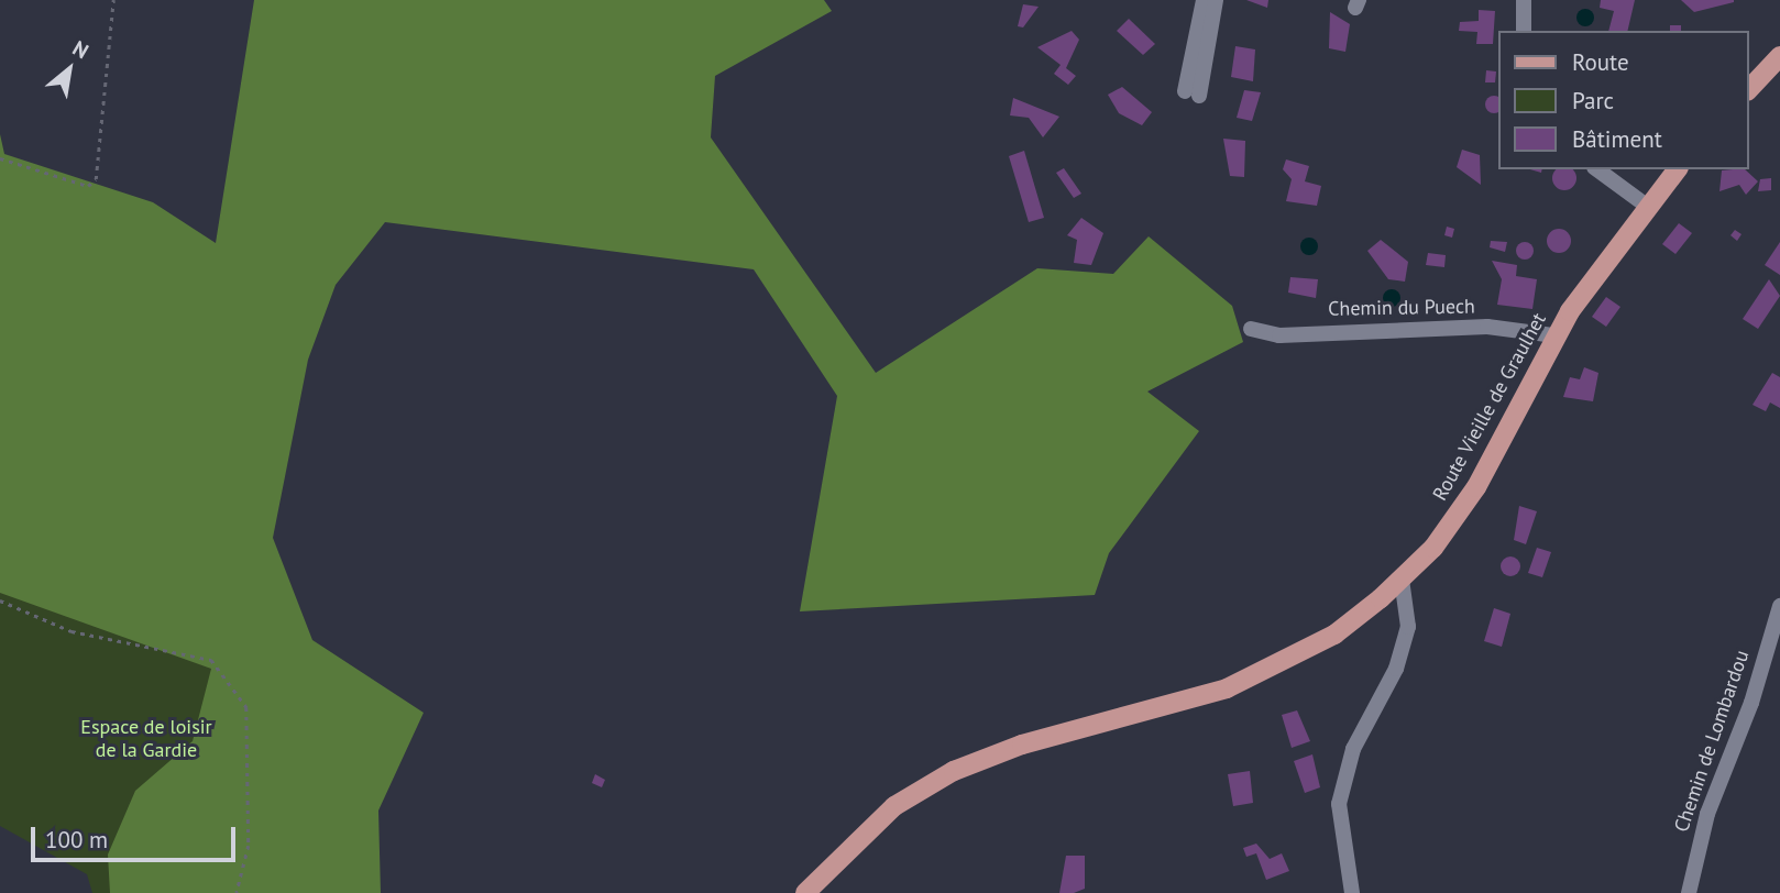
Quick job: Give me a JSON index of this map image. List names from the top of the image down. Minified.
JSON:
{"streets":{"main road":["Route Vieille de Graulhet"],"street":["Chemin du Puech","Chemin de Lombardou"]},"crossings":[["Chemin du Puech","Route Vieille de Graulhet"]],"parks":["Espace de loisir de la Gardie"],"legend":["Route","Parc","Bâtiment"],"scale_bar":"100 m","north":"top right"}
